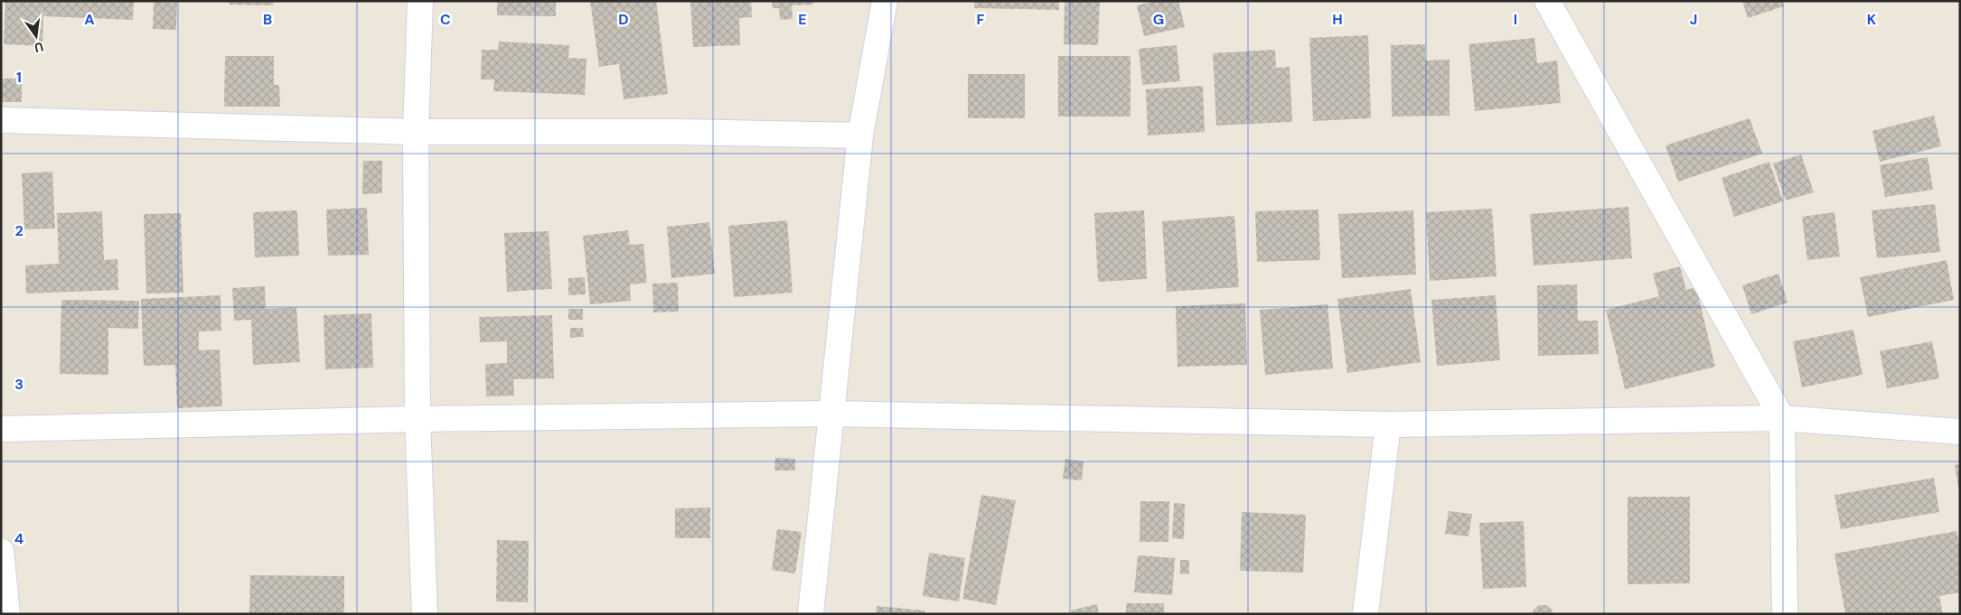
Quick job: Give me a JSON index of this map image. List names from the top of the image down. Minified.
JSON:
{"north":"bottom","grid":{"columns":["A","B","C","D","E","F","G","H","I","J","K"],"rows":["1","2","3","4"]}}
